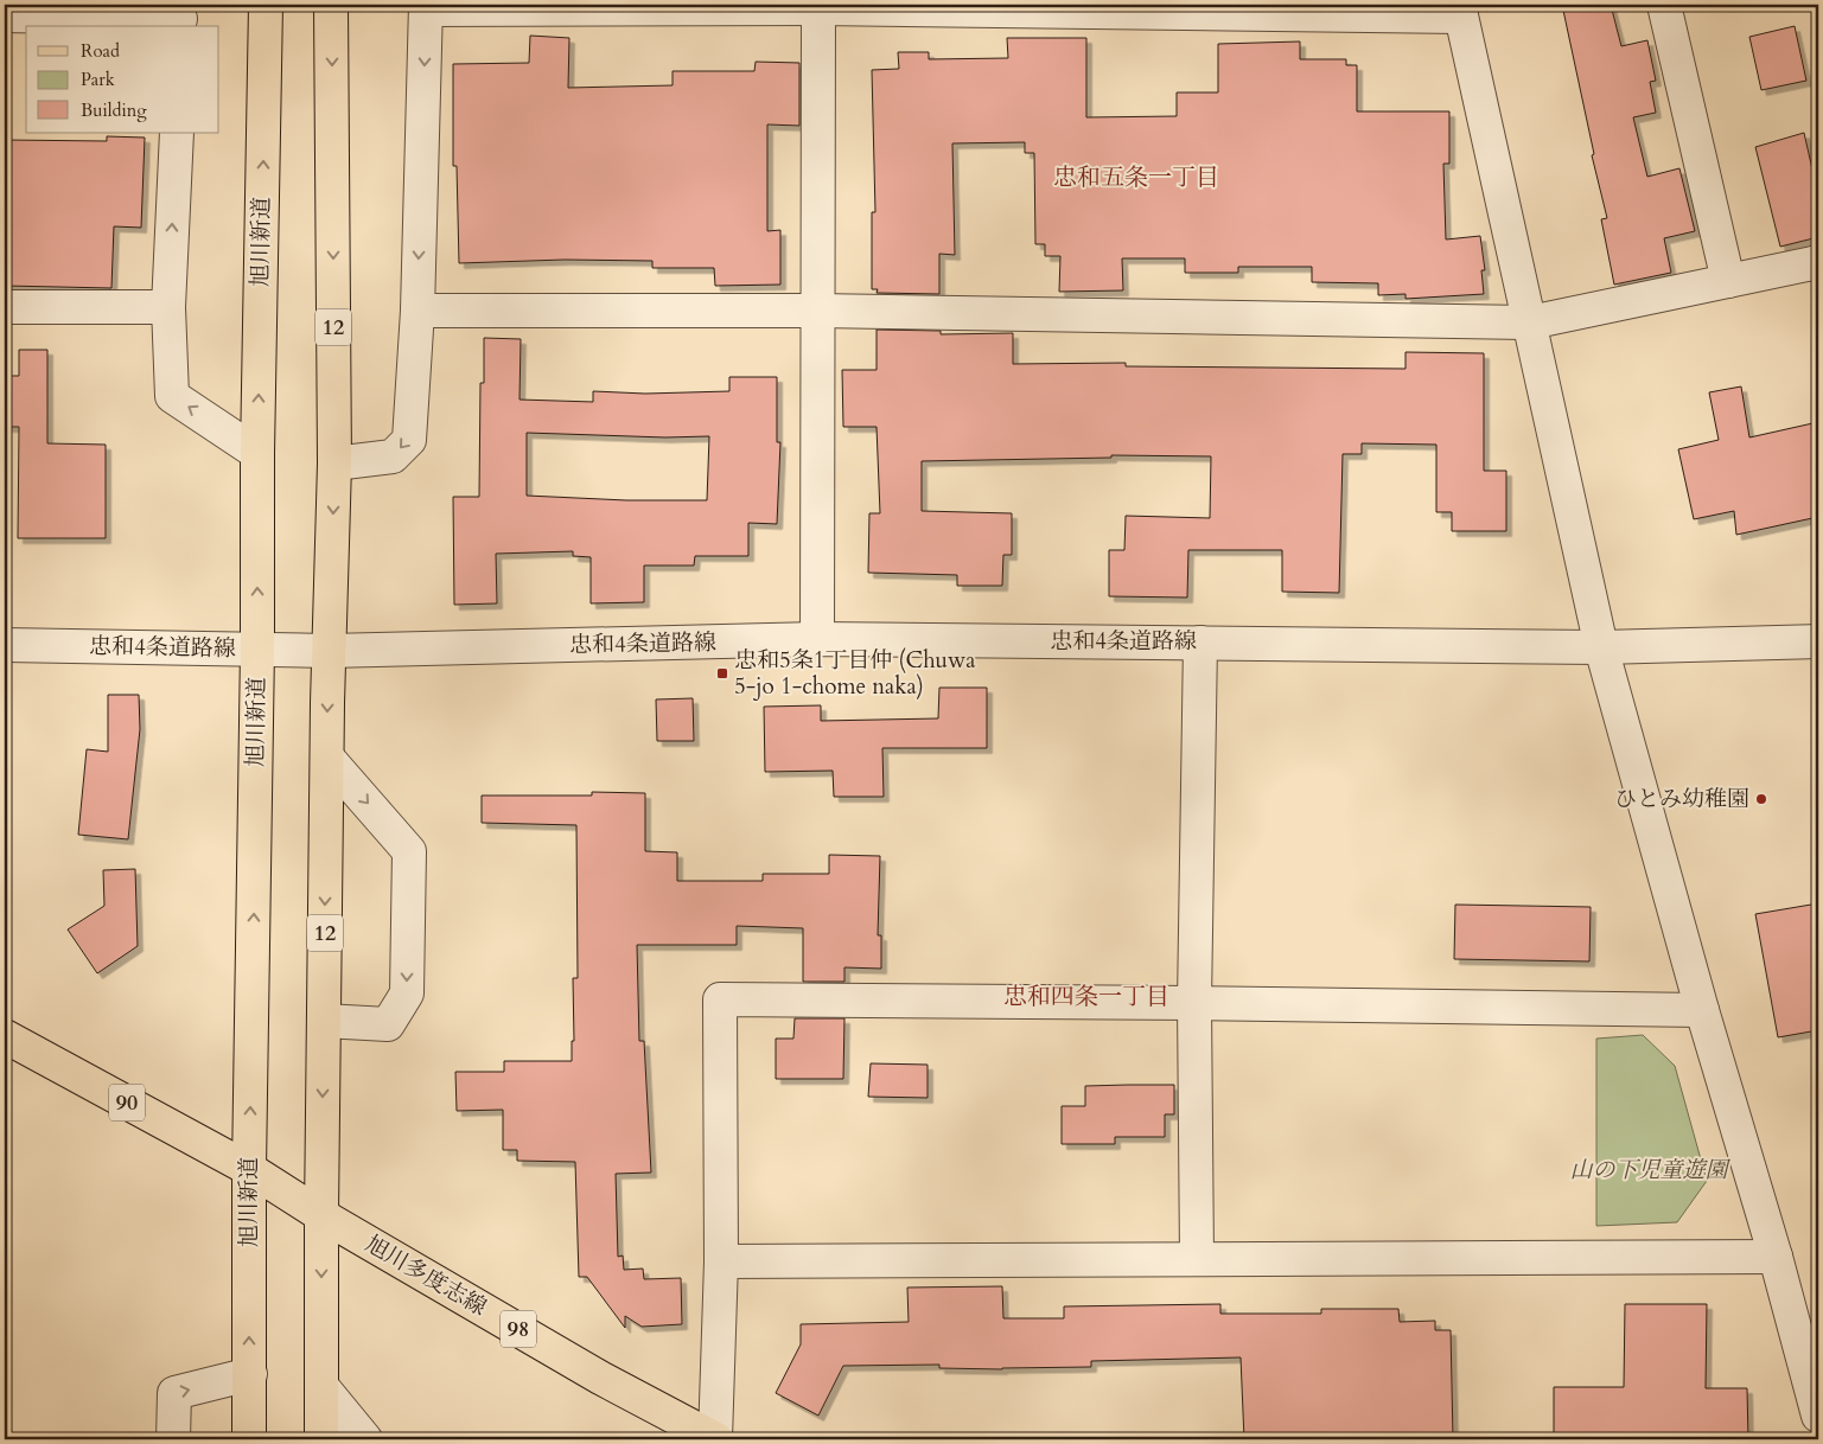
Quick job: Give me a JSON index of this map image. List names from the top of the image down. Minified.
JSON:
{"streets":{"main road":["旭川新道","12","90","旭川多度志線","98"],"street":["忠和4条道路線"]},"crossings":[["旭川新道","忠和4条道路線"],["旭川新道","90"],["12","忠和4条道路線"],["12","90"],["12","旭川多度志線"],["90","旭川多度志線"]],"districts":["忠和五条一丁目","忠和四条一丁目"],"parks":["山の下児童遊園"],"places":{"transit":["忠和5条1丁目仲 (Chuwa 5-jo 1-chome naka)"],"other":["ひとみ幼稚園"]},"legend":["Road","Park","Building"]}
